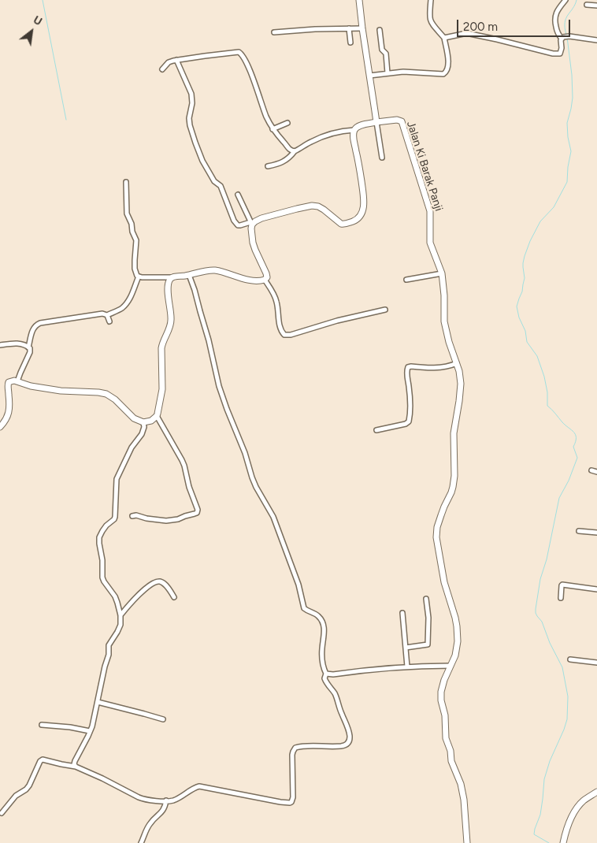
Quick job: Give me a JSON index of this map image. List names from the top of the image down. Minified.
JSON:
{"streets":{"street":["Jalan Ki Barak Panji"]},"scale_bar":"200 m","north":"top right"}
